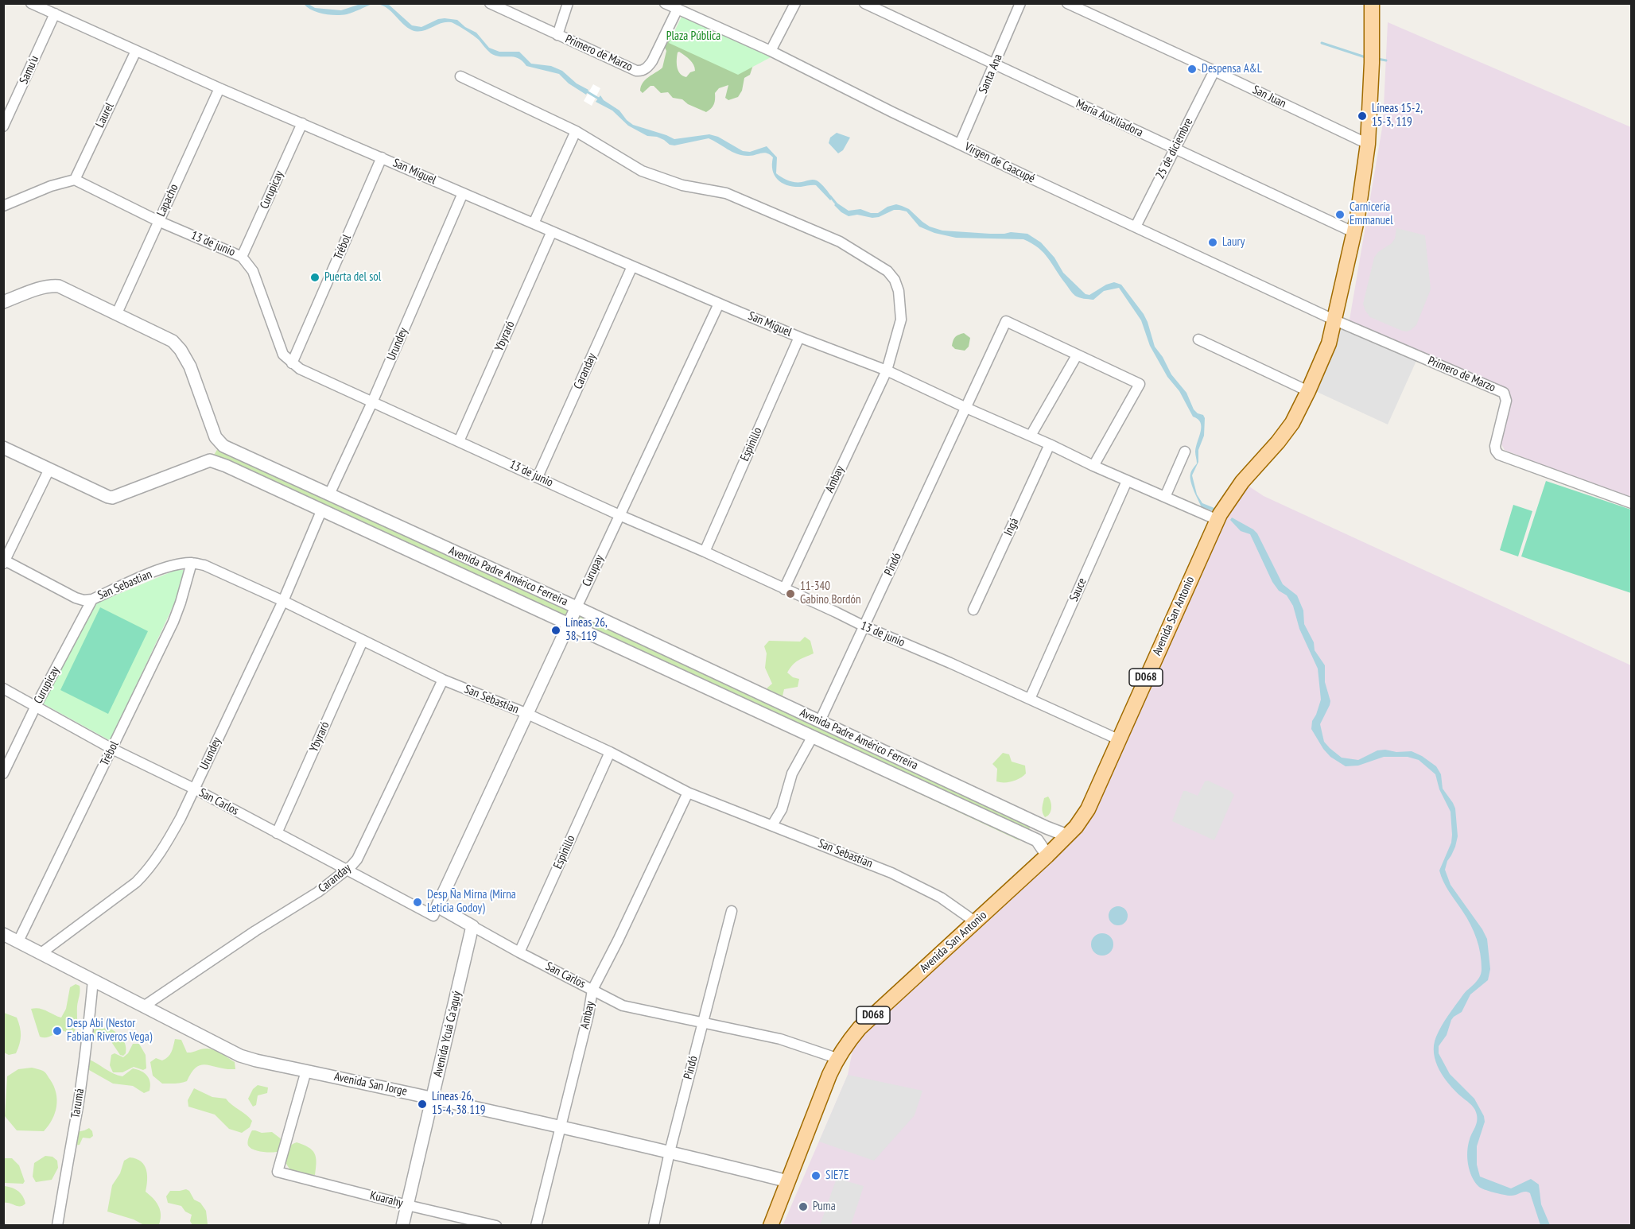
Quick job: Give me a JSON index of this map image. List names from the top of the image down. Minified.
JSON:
{"streets":{"main road":["Avenida San Antonio","D068"],"street":["Primero de Marzo","Samu'u","Santa Ana","San Juan","Laurel","María Auxiliadora","25 de diciembre","Virgen de Caacupé","San Miguel","Curupicay","Lapacho","13 de junio","Trébol","Ybyraró","Urundey","Caranday","Espinillo","Ambay","Ingá","Pindó","Curupay","Avenida Padre Américo Ferreira","San Sebastian","Sauce","San Carlos","Avenida Ycuá Ca'aguý","Avenida San Jorge","Tarumá","Kuarahy"]},"crossings":[["Primero de Marzo","Virgen de Caacupé"],["Primero de Marzo","Avenida San Antonio"],["Samu'u","San Miguel"],["Santa Ana","María Auxiliadora"],["Santa Ana","Virgen de Caacupé"],["San Juan","25 de diciembre"],["San Juan","Avenida San Antonio"],["Laurel","San Miguel"],["Laurel","13 de junio"],["María Auxiliadora","25 de diciembre"],["María Auxiliadora","Avenida San Antonio"],["25 de diciembre","Virgen de Caacupé"],["Virgen de Caacupé","Avenida San Antonio"],["San Miguel","Curupicay"],["San Miguel","Lapacho"],["San Miguel","Trébol"],["San Miguel","Ybyraró"],["San Miguel","Urundey"],["San Miguel","Caranday"],["San Miguel","Espinillo"],["San Miguel","Ambay"],["San Miguel","Ingá"],["San Miguel","Pindó"],["San Miguel","Curupay"],["San Miguel","Sauce"],["San Miguel","Avenida San Antonio"],["Curupicay","13 de junio"],["Curupicay","San Sebastian"],["Curupicay","San Carlos"],["Lapacho","13 de junio"],["13 de junio","Trébol"],["13 de junio","Ybyraró"],["13 de junio","Urundey"],["13 de junio","Caranday"],["13 de junio","Espinillo"],["13 de junio","Ambay"],["13 de junio","Pindó"],["13 de junio","Curupay"],["13 de junio","Sauce"],["13 de junio","Avenida San Antonio"],["Trébol","San Sebastian"],["Trébol","San Carlos"],["Trébol","Avenida San Jorge"],["Ybyraró","San Sebastian"],["Ybyraró","San Carlos"],["Urundey","Avenida Padre Américo Ferreira"],["Urundey","San Sebastian"],["Urundey","San Carlos"],["Urundey","Avenida San Jorge"],["Caranday","San Sebastian"],["Caranday","San Carlos"],["Caranday","Avenida San Jorge"],["Espinillo","San Sebastian"],["Espinillo","San Carlos"],["Ambay","San Sebastian"],["Ambay","San Carlos"],["Ambay","Avenida San Jorge"],["Pindó","Avenida Padre Américo Ferreira"],["Pindó","San Carlos"],["Pindó","Avenida San Jorge"],["Curupay","Avenida Padre Américo Ferreira"],["Curupay","San Sebastian"],["Curupay","San Carlos"],["Avenida Padre Américo Ferreira","Avenida San Antonio"],["San Sebastian","Avenida San Antonio"],["Avenida San Antonio","San Carlos"],["Avenida San Antonio","Avenida San Jorge"],["San Carlos","Avenida Ycuá Ca'aguý"],["Avenida Ycuá Ca'aguý","Avenida San Jorge"],["Avenida Ycuá Ca'aguý","Kuarahy"],["Avenida San Jorge","Tarumá"],["Avenida San Jorge","Kuarahy"]],"parks":["Plaza Pública"],"places":["Despensa A&L","Líneas 15-2, 15-3, 119","Carnicería Emmanuel","Laury","Puerta del sol","11-340 Gabino Bordón","Líneas 26, 38, 119","Desp Ña Mirna (Mirna Leticia Godoy)","Desp Abi (Nestor Fabian Riveros Vega)","Líneas 26, 15-4, 38 119","SIE7E","Puma"]}
